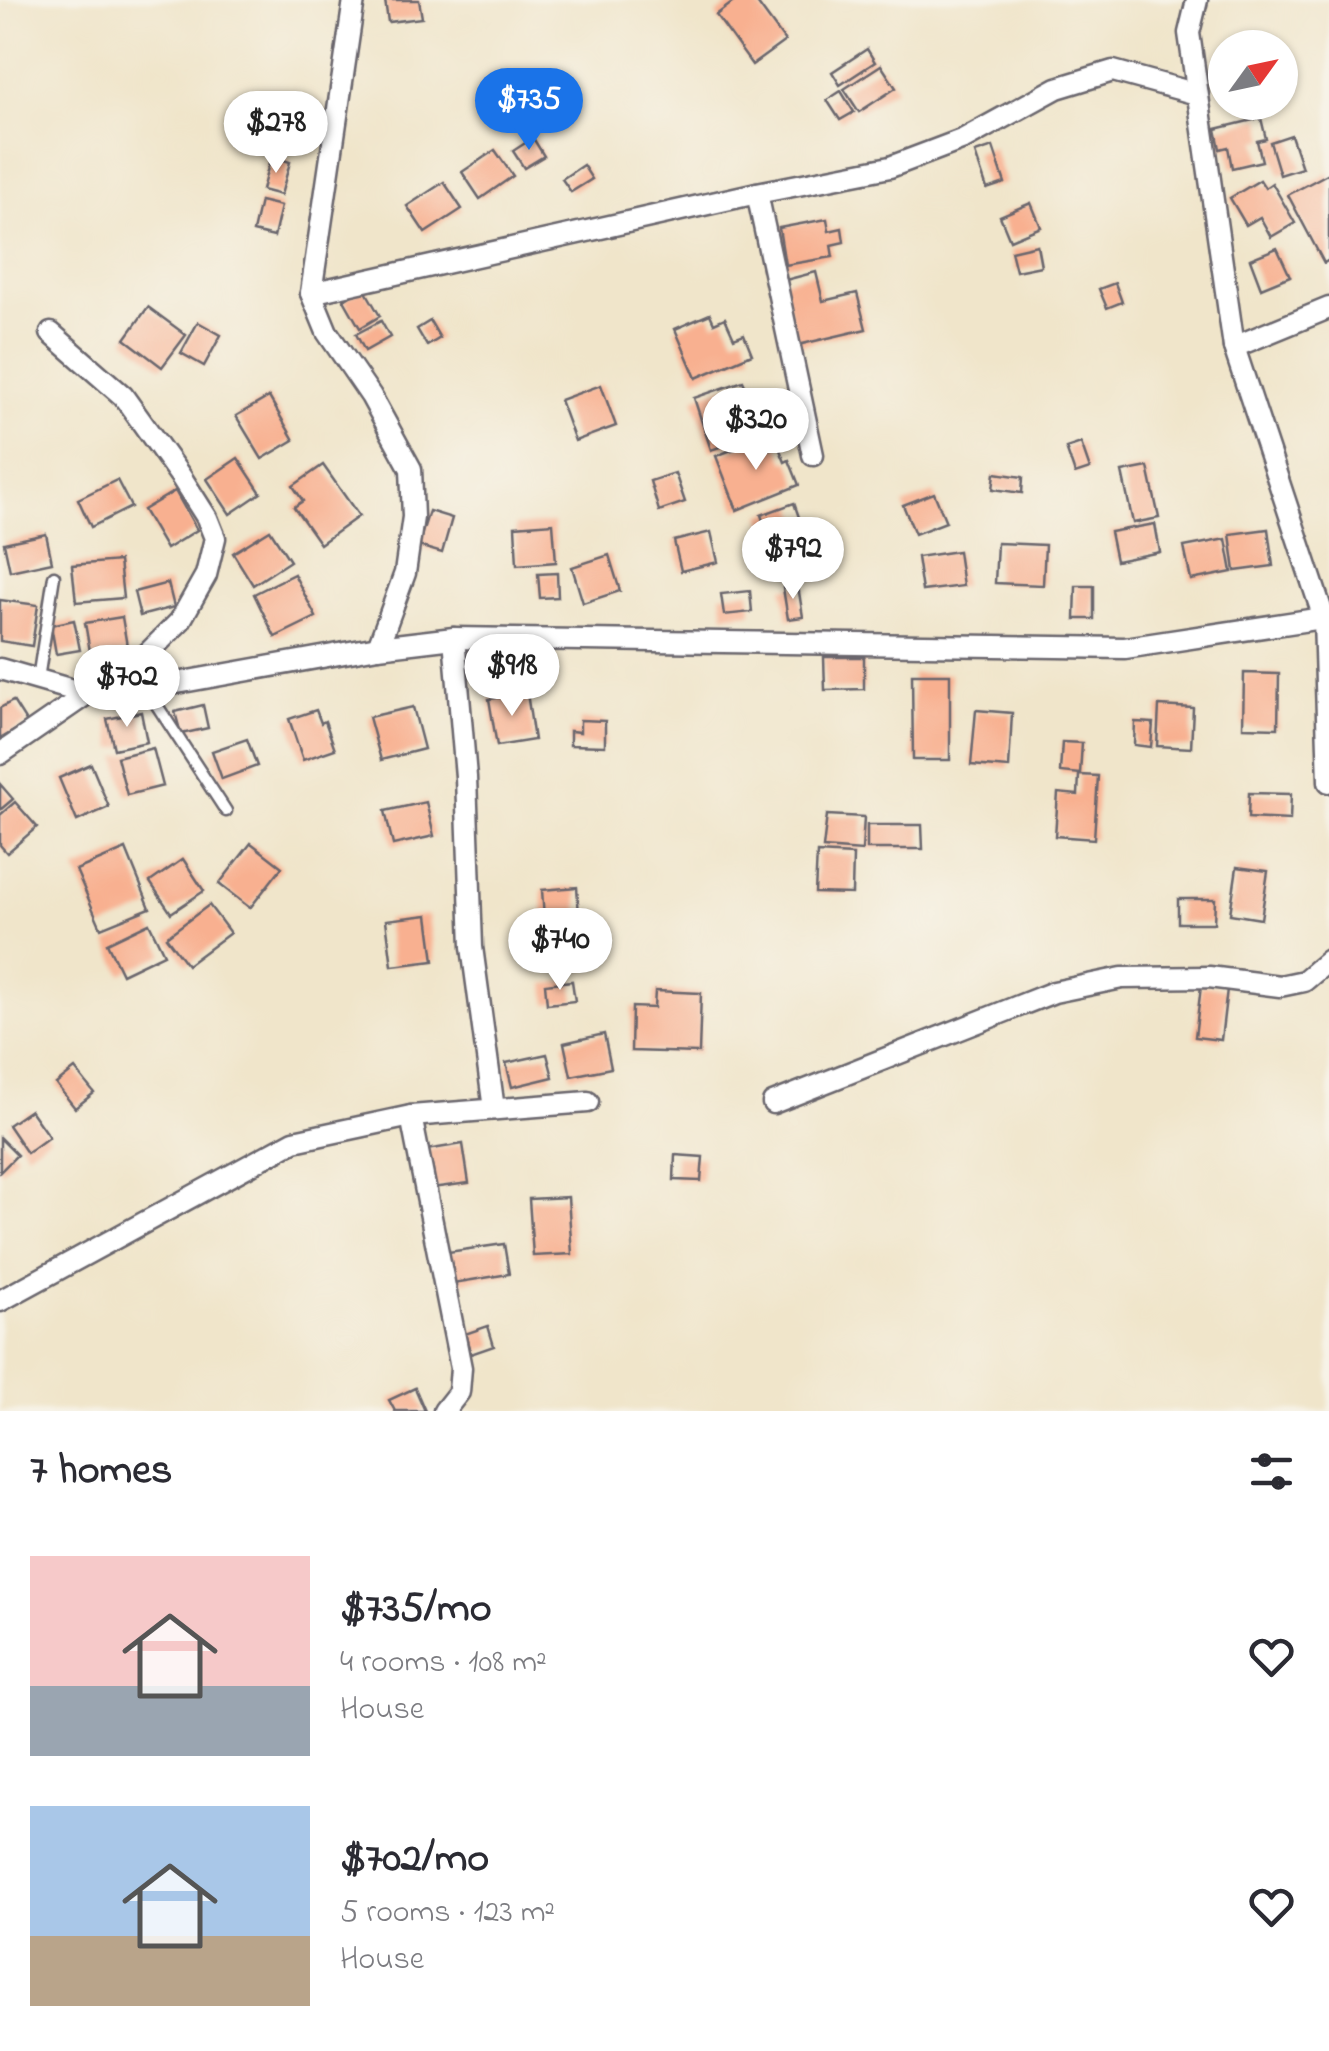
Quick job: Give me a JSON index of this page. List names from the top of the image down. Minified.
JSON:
{"north":"top right","page":{"price":["$735","$278","$320","$792","$918","$702","$740"],"heading":"7 homes","list":[{"name":"$735/mo","note":"4 rooms · 108 m² · House"},{"name":"$702/mo","note":"5 rooms · 123 m² · House"}]}}
